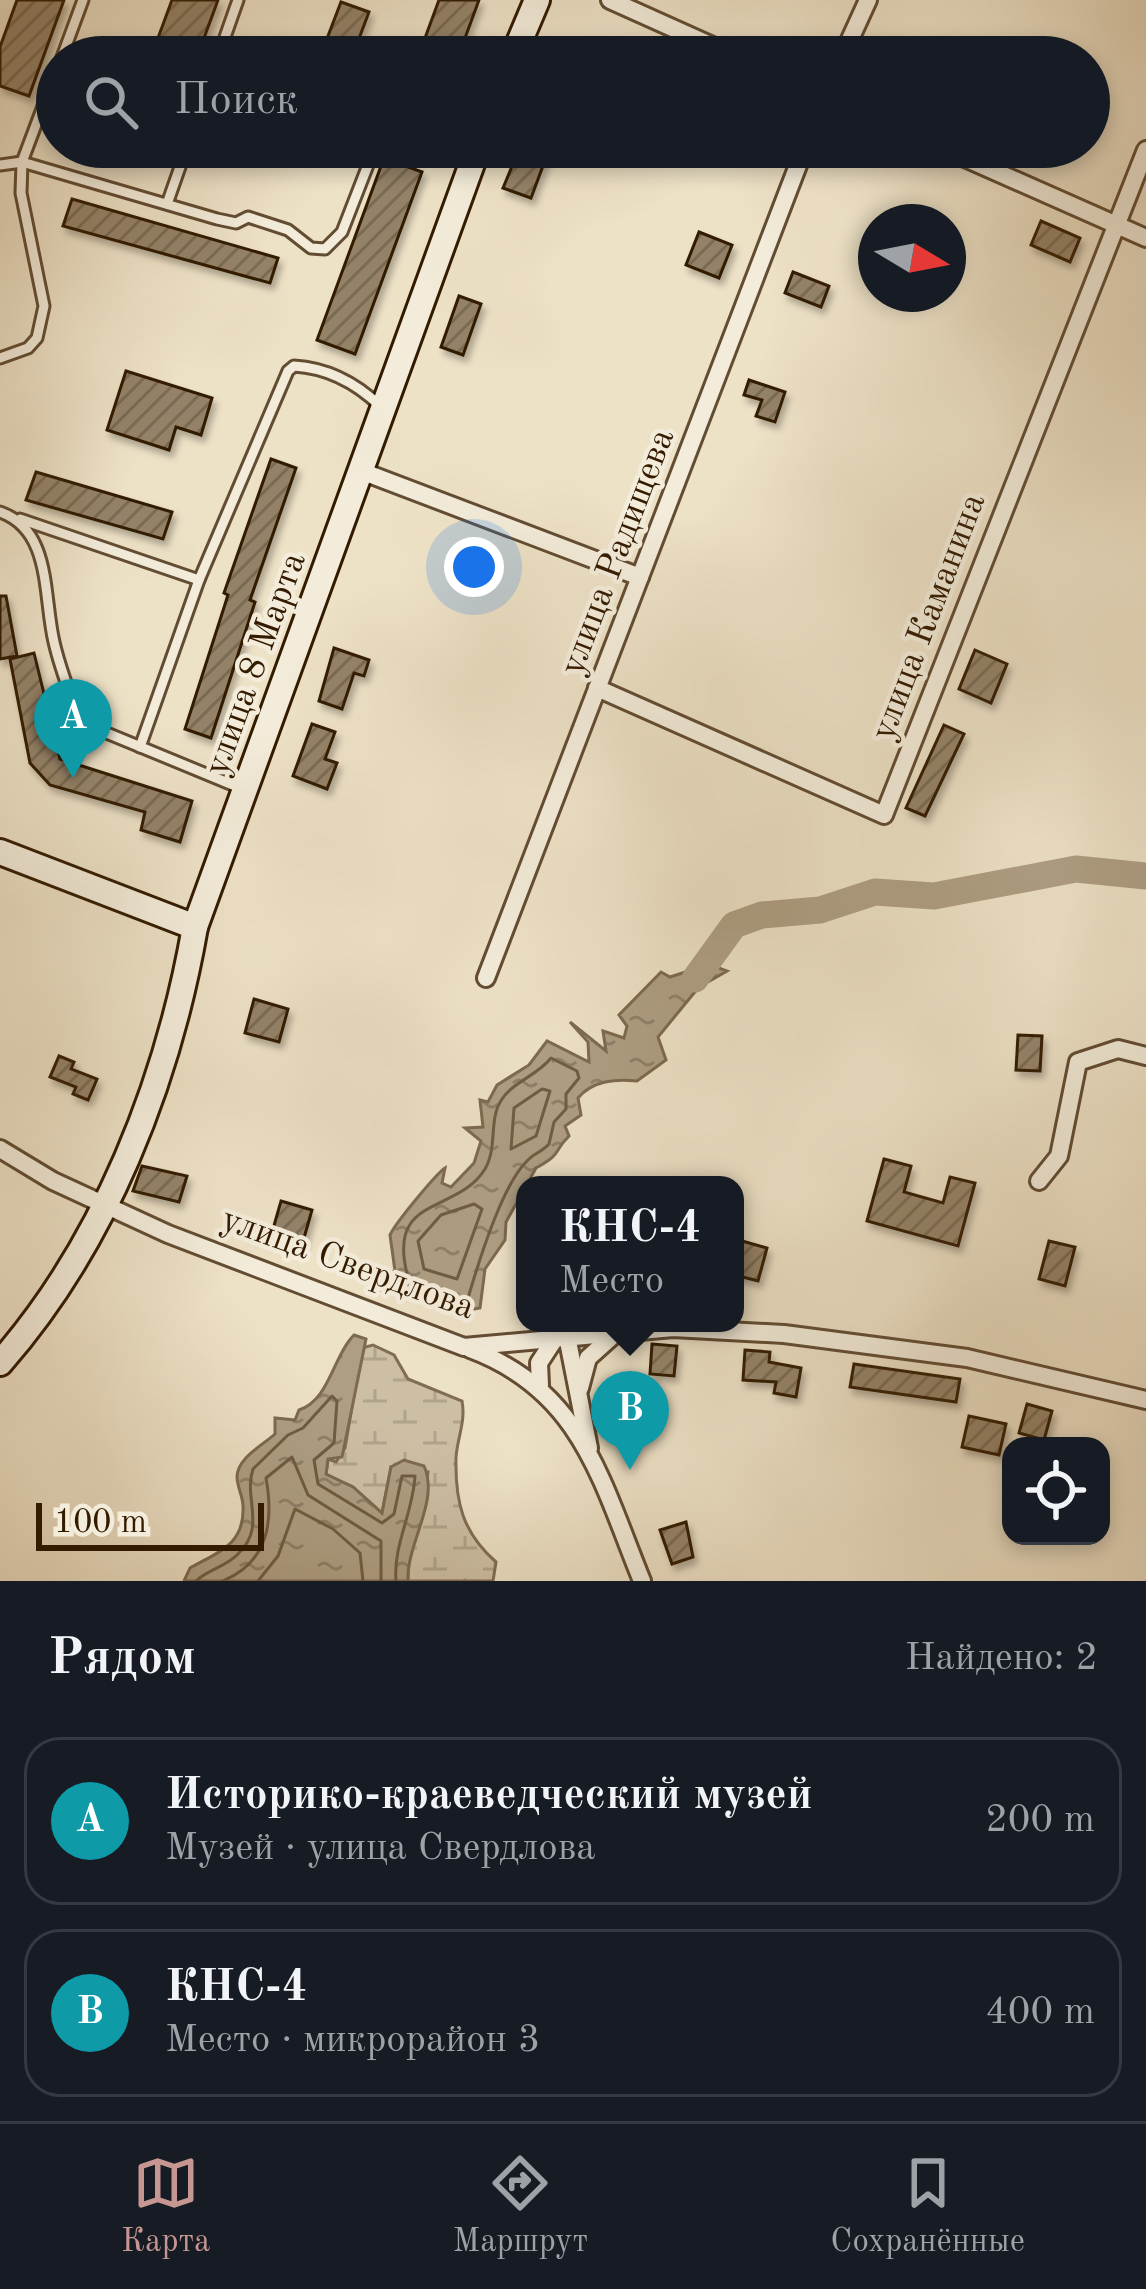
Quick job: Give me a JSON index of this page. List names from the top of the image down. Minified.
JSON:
{"streets":{"street":["улица Радищева","улица Каманина","улица 8 Марта","улица Свердлова"]},"crossings":[["улица Радищева","улица Каманина"],["улица 8 Марта","улица Свердлова"]],"scale_bar":"100 m","north":"right","page":{"search":"Поиск","pins":["A","B"],"popup":["КНС-4","Место"],"scale":"100 m","heading":["Рядом","Найдено: 2"],"list":[{"mark":"A","name":"Историко-краеведческий музей","note":"Музей · улица Свердлова","value":"200 m"},{"mark":"B","name":"КНС-4","note":"Место · микрорайон 3","value":"400 m"}],"nav":["Карта","Маршрут","Сохранённые"]}}
